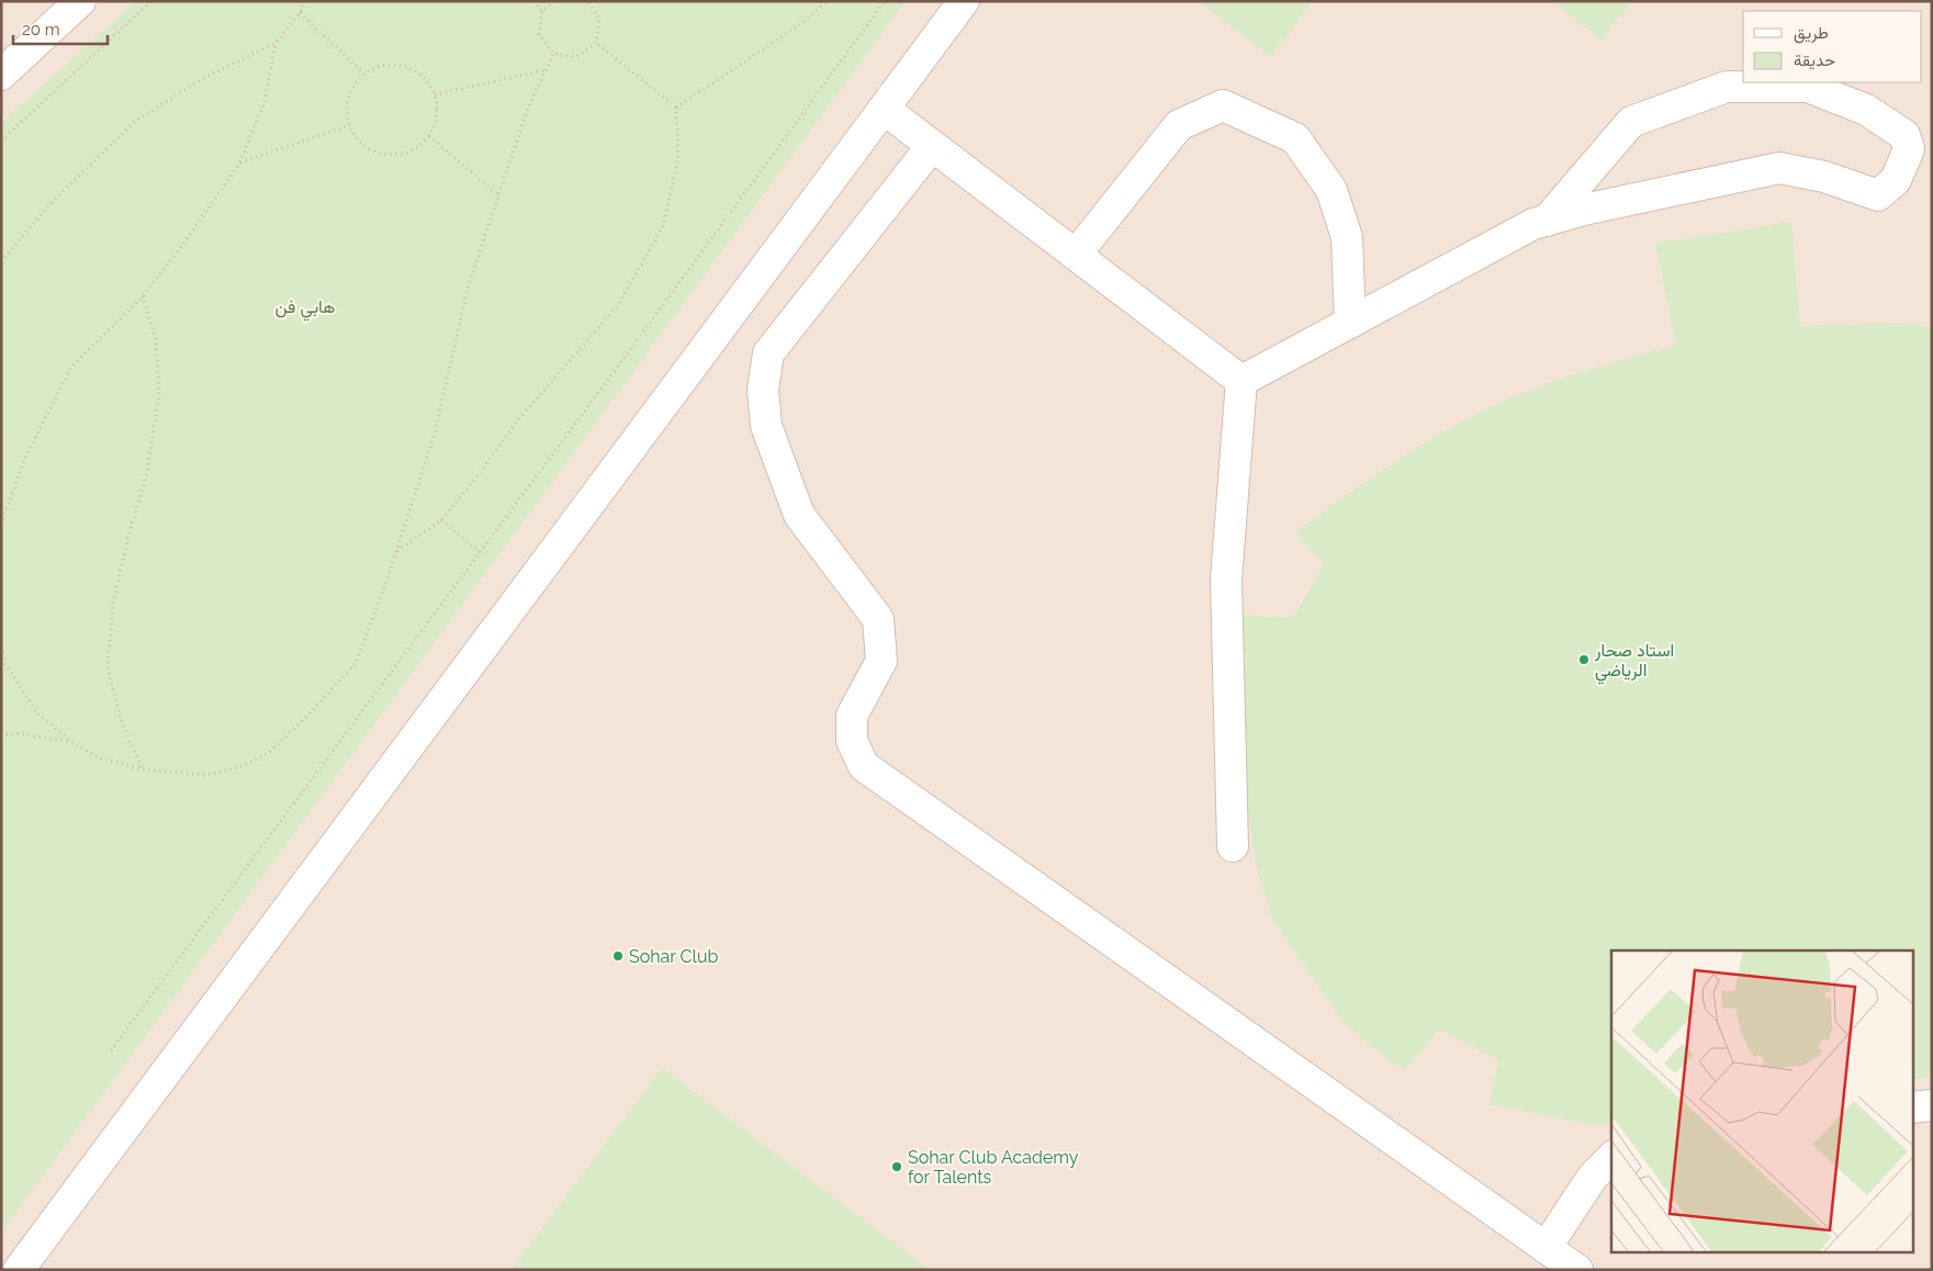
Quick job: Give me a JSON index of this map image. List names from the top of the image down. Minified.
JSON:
{"parks":["هابي فن"],"places":["استاد صحار الرياضي","Sohar Club","Sohar Club Academy for Talents"],"legend":["طريق","حديقة"],"scale_bar":"20 m"}
